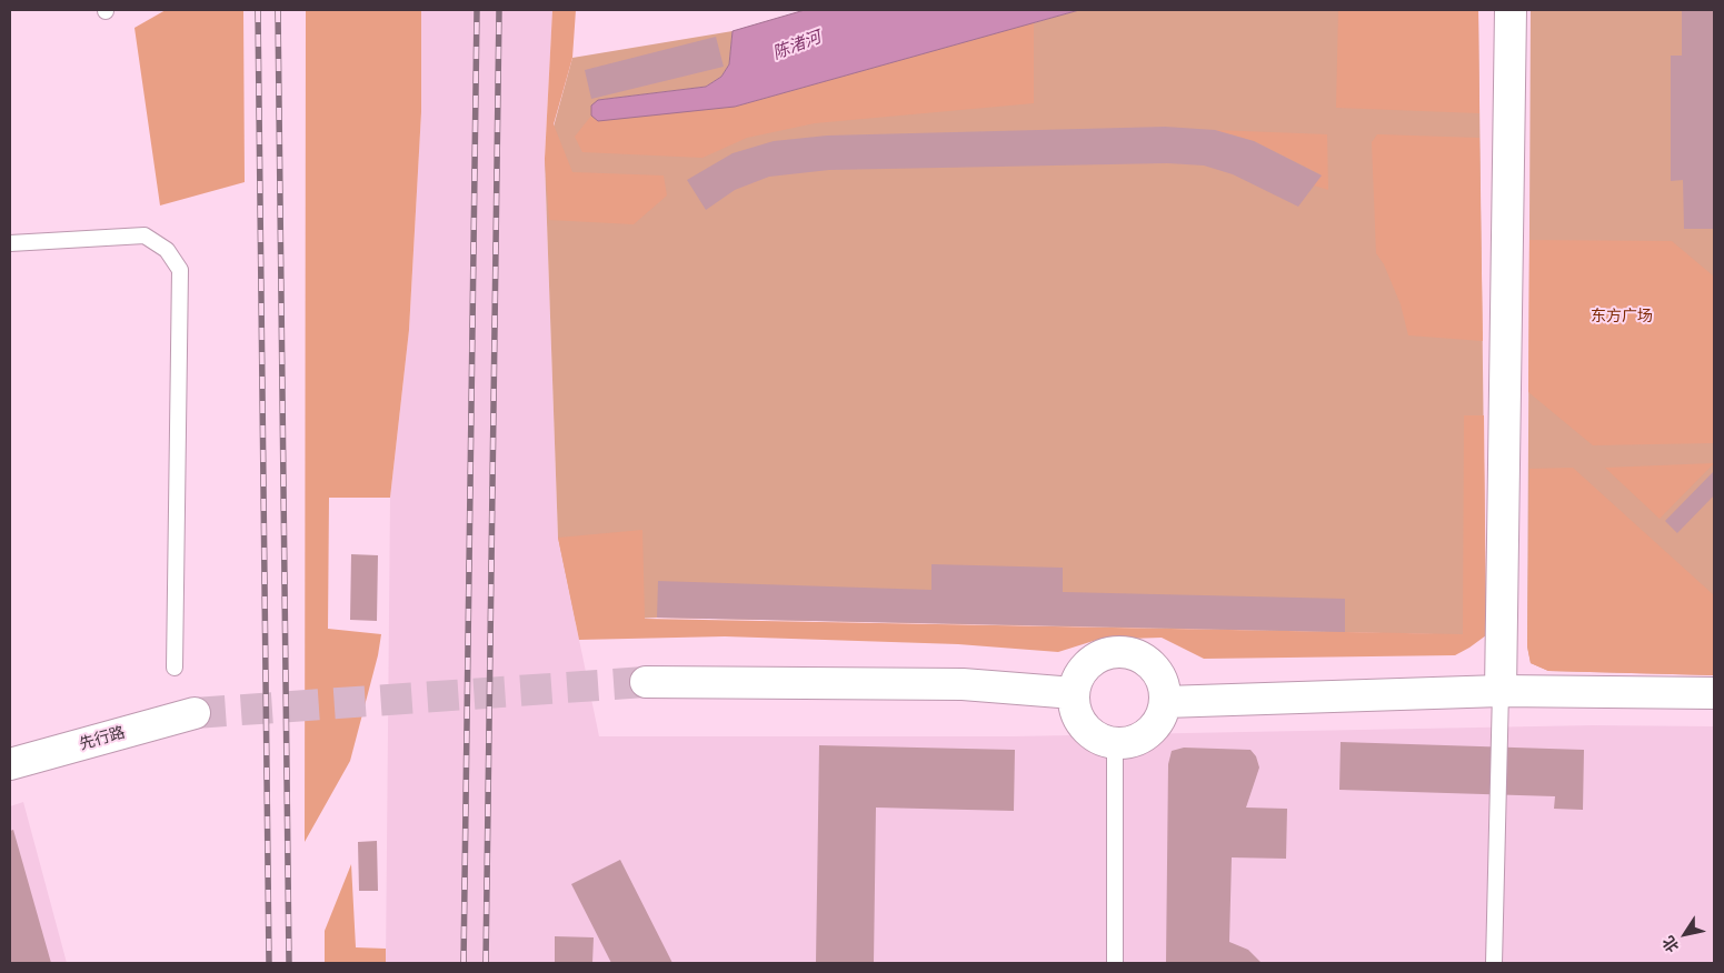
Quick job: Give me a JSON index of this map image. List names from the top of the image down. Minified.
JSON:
{"streets":{"street":["先行路"]},"water":["陈渚河"],"parks":["东方广场"],"north":"bottom left"}
